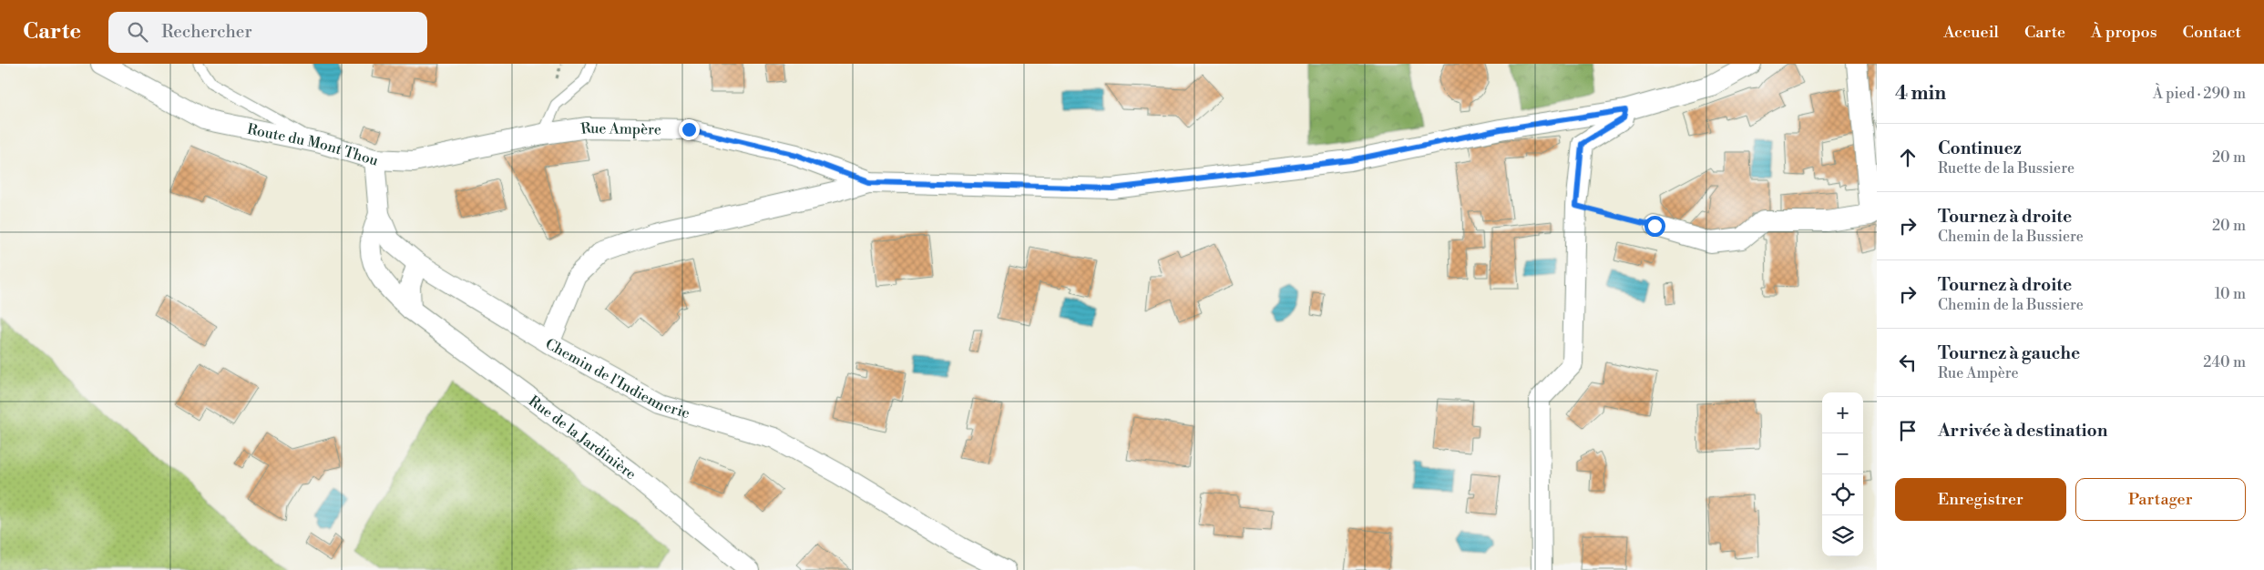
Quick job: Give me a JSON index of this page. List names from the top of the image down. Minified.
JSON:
{"streets":{"street":["Rue Ampère","Route du Mont Thou","Chemin de l'Indiennerie","Rue de la Jardinière"]},"crossings":[["Rue Ampère","Route du Mont Thou"],["Rue Ampère","Chemin de l'Indiennerie"],["Route du Mont Thou","Chemin de l'Indiennerie"],["Route du Mont Thou","Rue de la Jardinière"]],"page":{"header":"Carte","search":"Rechercher","nav":["Accueil","Carte","À propos","Contact"],"heading":["4 min","À pied · 290 m"],"list":[["Continuez","Ruette de la Bussiere","20 m"],["Tournez à droite","Chemin de la Bussiere","20 m"],["Tournez à droite","Chemin de la Bussiere","10 m"],["Tournez à gauche","Rue Ampère","240 m"],"Arrivée à destination"],"map_buttons":["+","−"],"buttons":["Enregistrer","Partager"]}}
